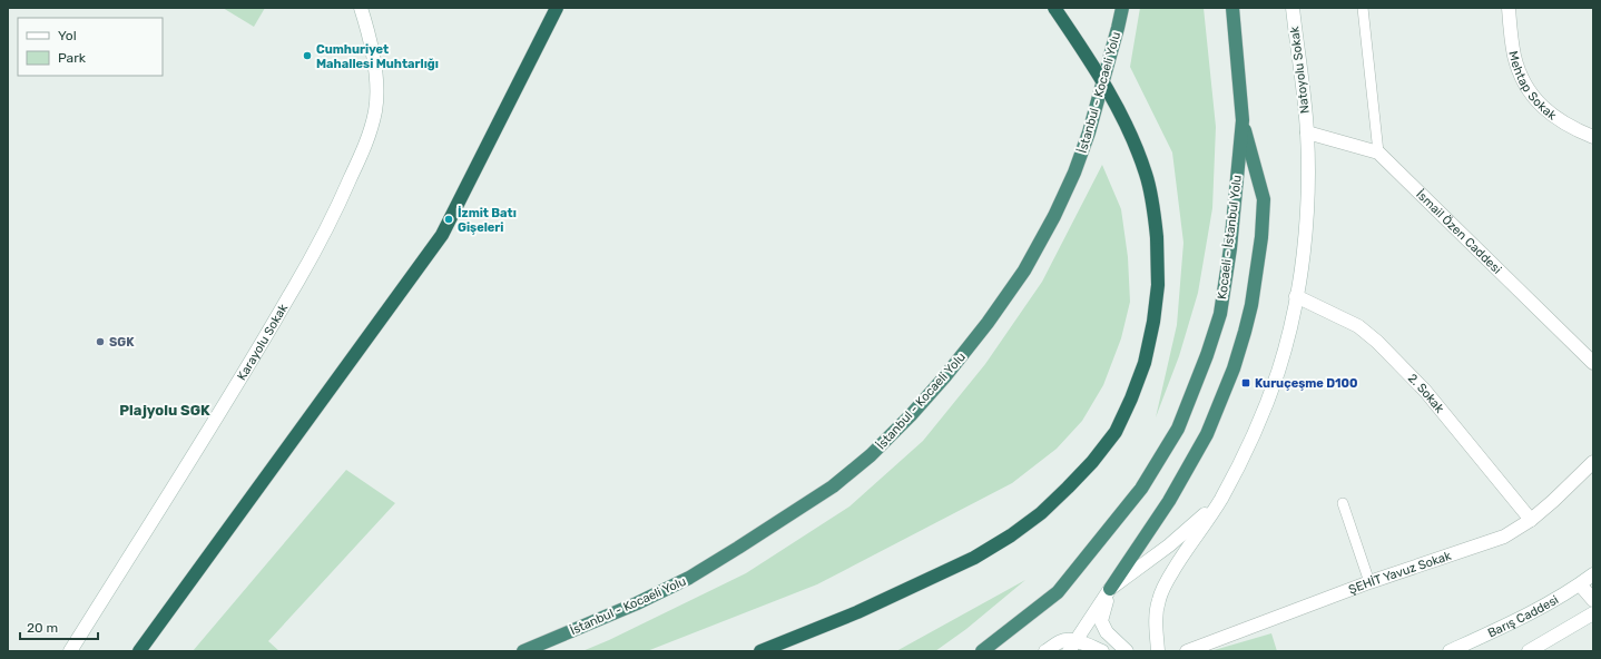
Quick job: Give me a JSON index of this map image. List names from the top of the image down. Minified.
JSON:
{"streets":{"highway":["İstanbul - Kocaeli Yolu","Kocaeli - İstanbul Yolu"],"main road":["Natoyolu Sokak","Mehtap Sokak","İsmail Özen Caddesi","Karayolu Sokak","2. Sokak","ŞEHİT Yavuz Sokak","Barış Caddesi"]},"crossings":[["Natoyolu Sokak","İsmail Özen Caddesi"],["Natoyolu Sokak","2. Sokak"],["2. Sokak","ŞEHİT Yavuz Sokak"]],"districts":["Plajyolu SGK"],"places":{"other":["Cumhuriyet Mahallesi Muhtarlığı","İzmit Batı Gişeleri","SGK"],"transit":["Kuruçeşme D100"]},"legend":["Yol","Park"],"scale_bar":"20 m"}
